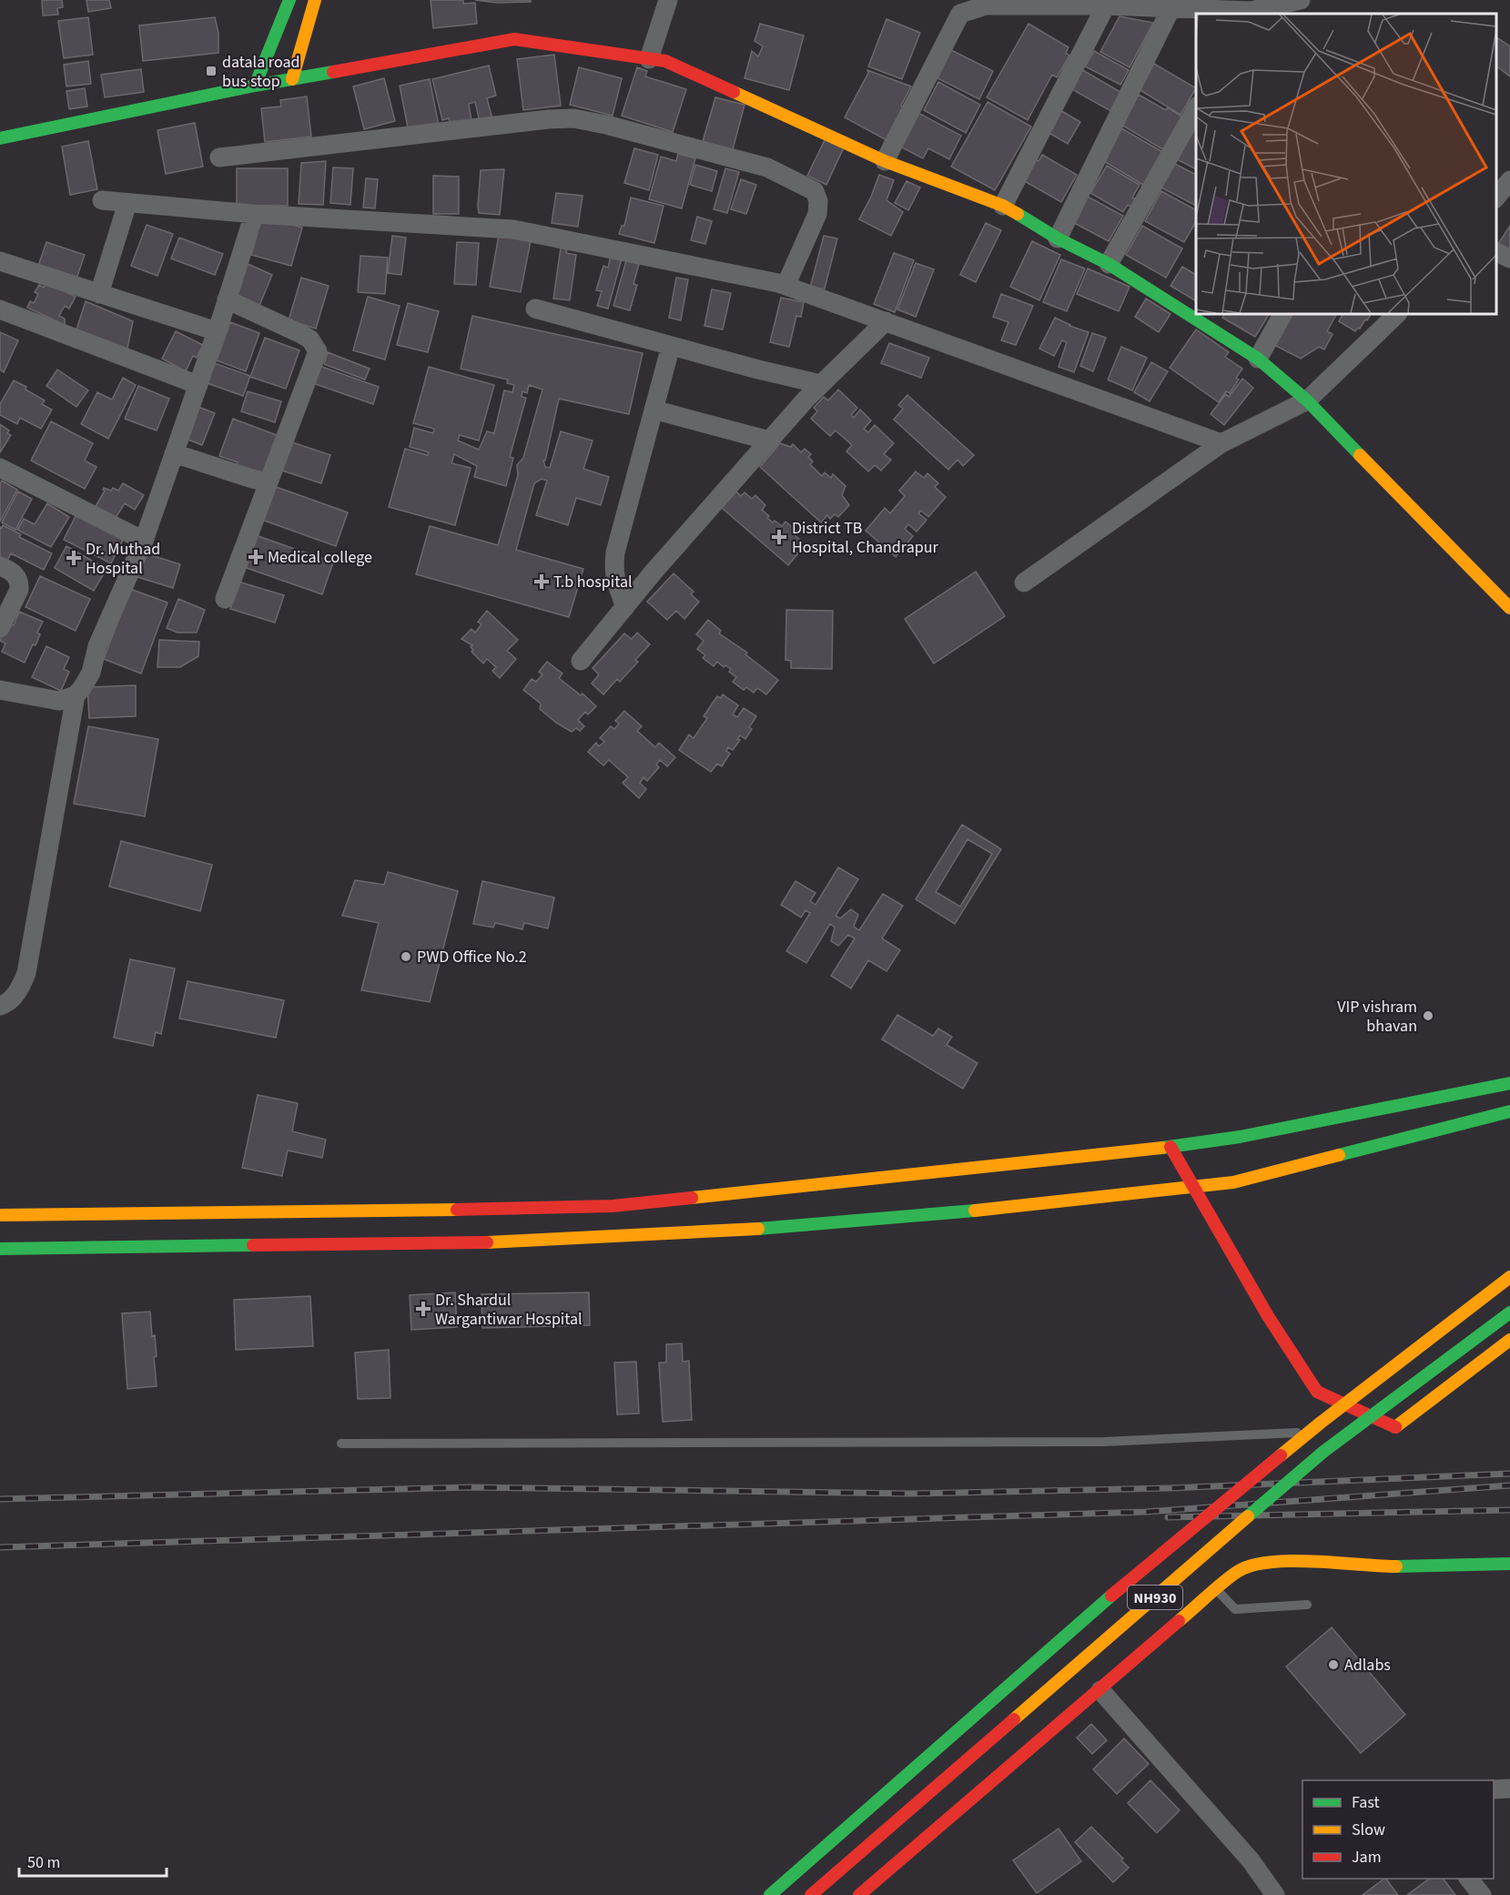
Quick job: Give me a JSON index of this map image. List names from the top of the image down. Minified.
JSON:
{"streets":{"main road":["NH930"]},"places":{"transit":["datala road bus stop"],"health":["District TB Hospital, Chandrapur","Medical college","Dr. Muthad Hospital","T.b hospital","Dr. Shardul Wargantiwar Hospital"],"other":["PWD Office No.2","VIP vishram bhavan","Adlabs"]},"legend":["Fast","Slow","Jam"],"scale_bar":"50 m"}
